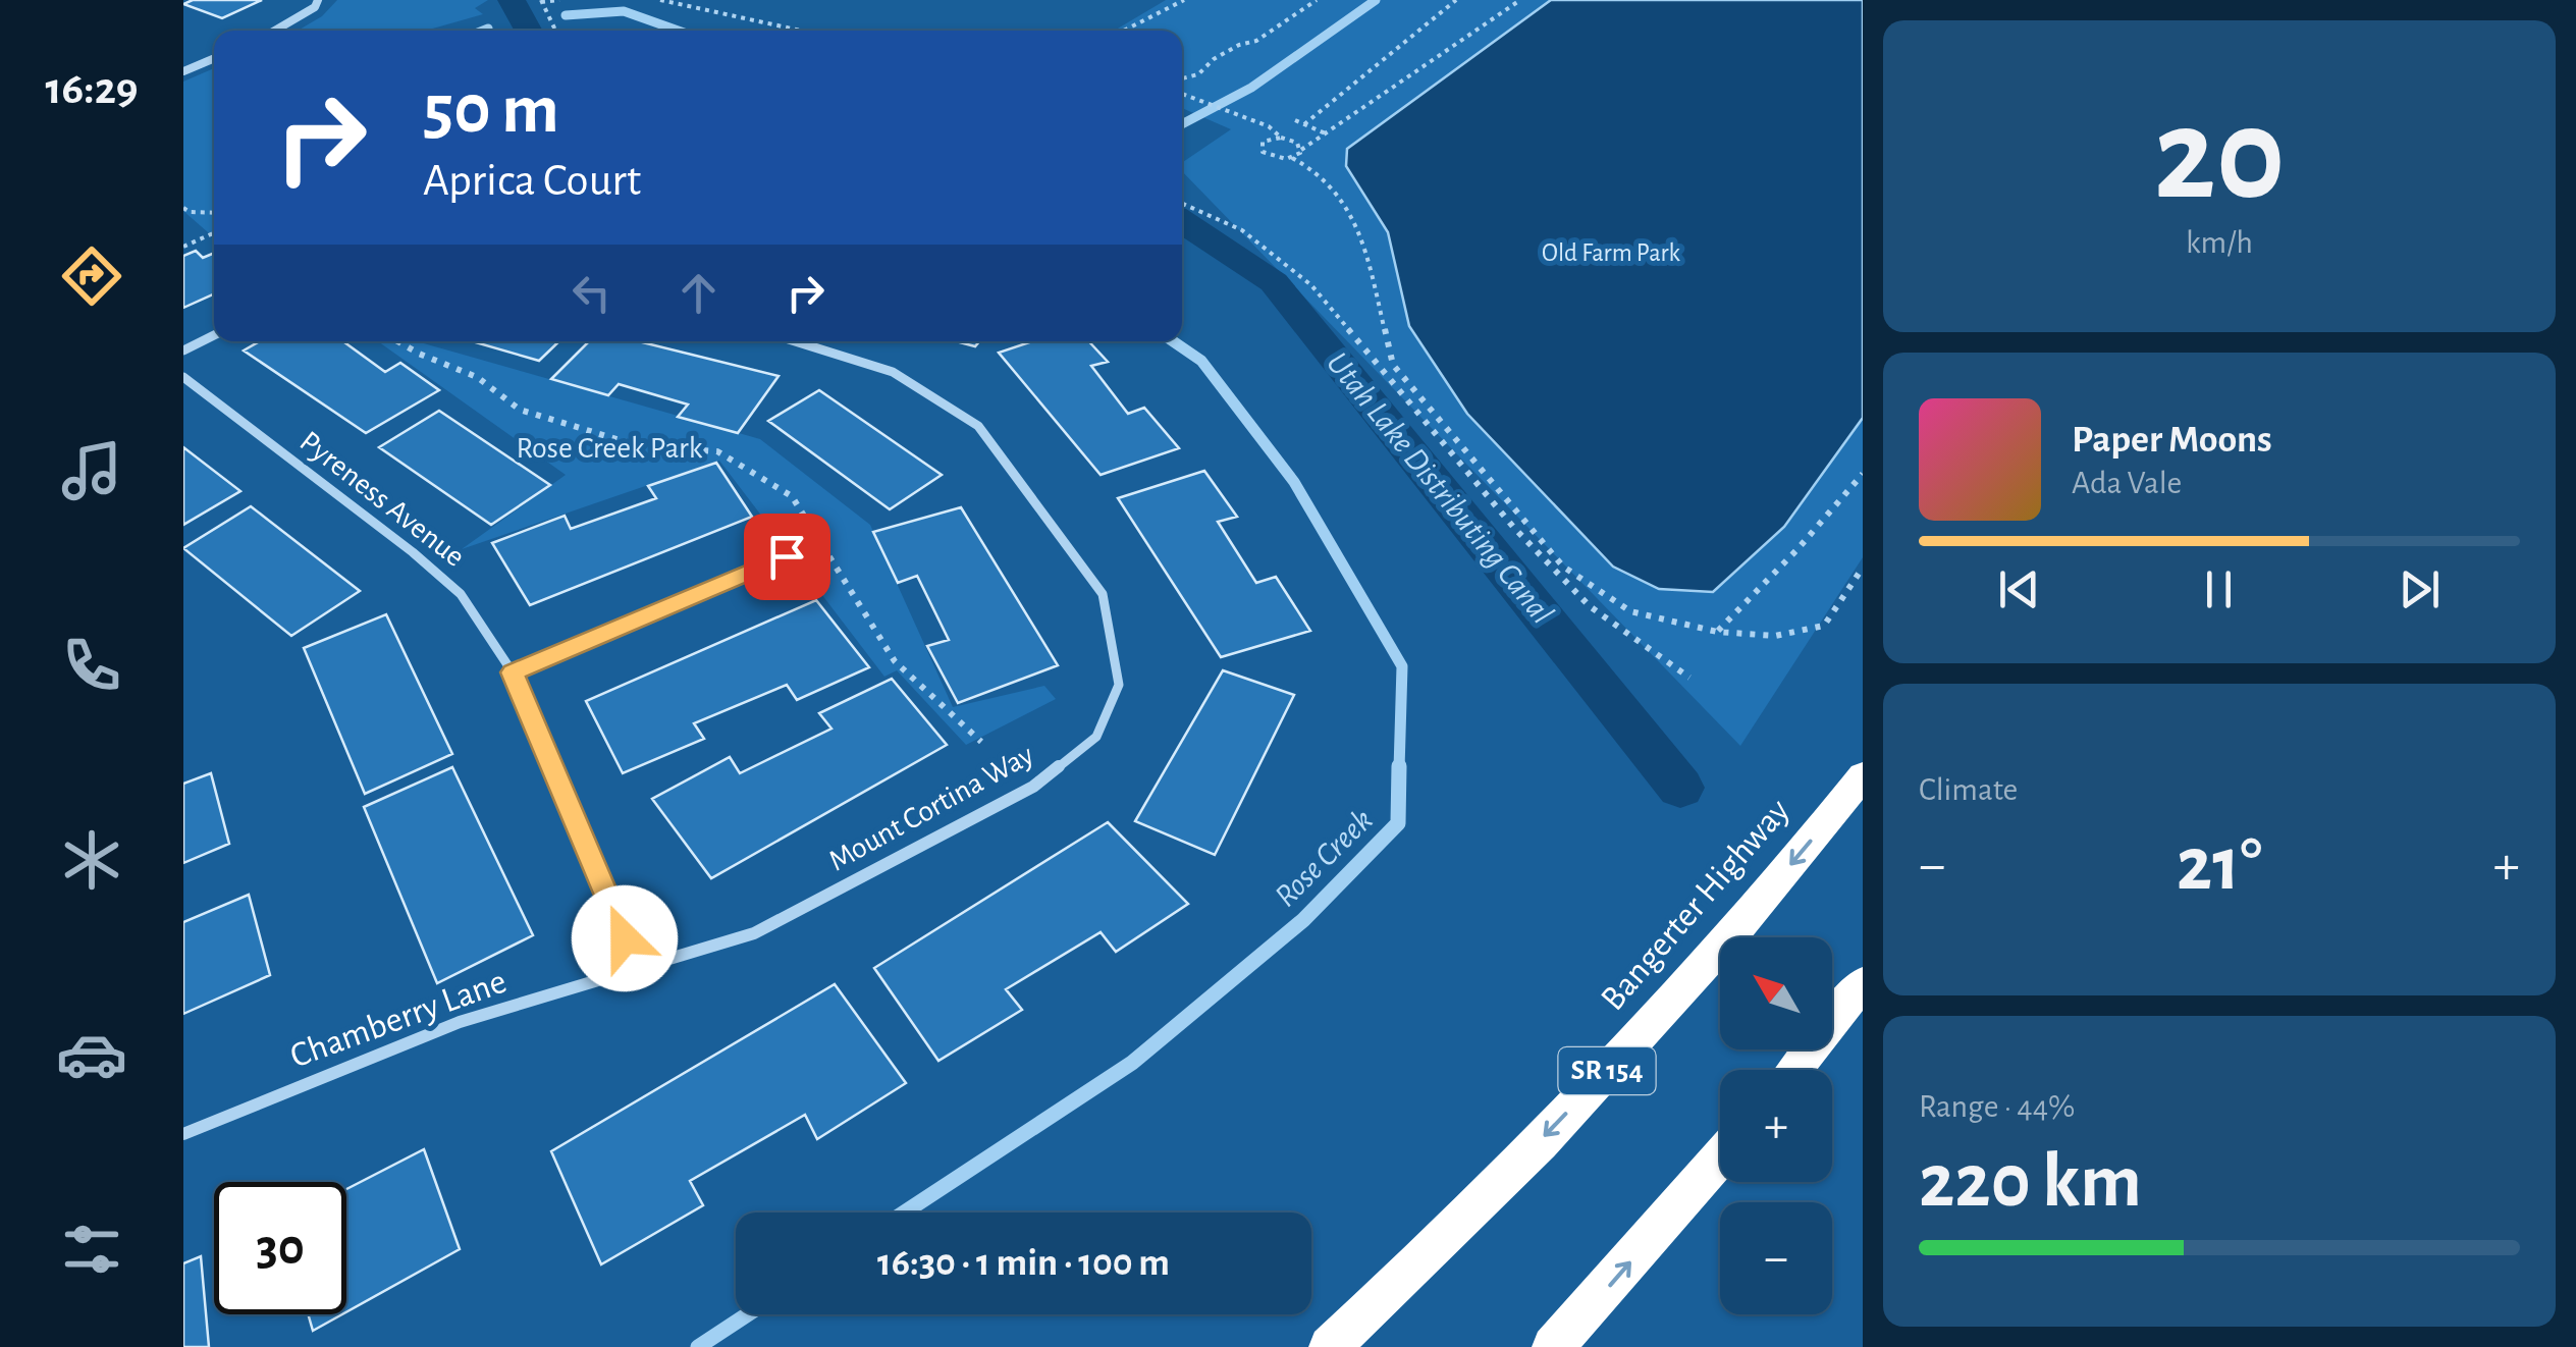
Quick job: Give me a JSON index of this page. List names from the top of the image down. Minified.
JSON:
{"streets":{"highway":["Bangerter Highway","SR 154"],"street":["Pyreness Avenue","Mount Cortina Way","Chamberry Lane"]},"crossings":[["Pyreness Avenue","Mount Cortina Way"],["Pyreness Avenue","Chamberry Lane"],["Mount Cortina Way","Chamberry Lane"]],"water":["Utah Lake Distributing Canal","Rose Creek"],"parks":["Old Farm Park","Rose Creek Park"],"north":"top left","page":{"tabs":"16:29","tile":[["20","km/h"],"Climate",["Range · 44%","220 km"]],"turn":["50 m","Aprica Court"],"song":["Paper Moons","Ada Vale"],"heat":["−","21°","+"],"map_buttons":["+","−"],"limit":"30","trip":"16:30 · 1 min · 100 m"}}
